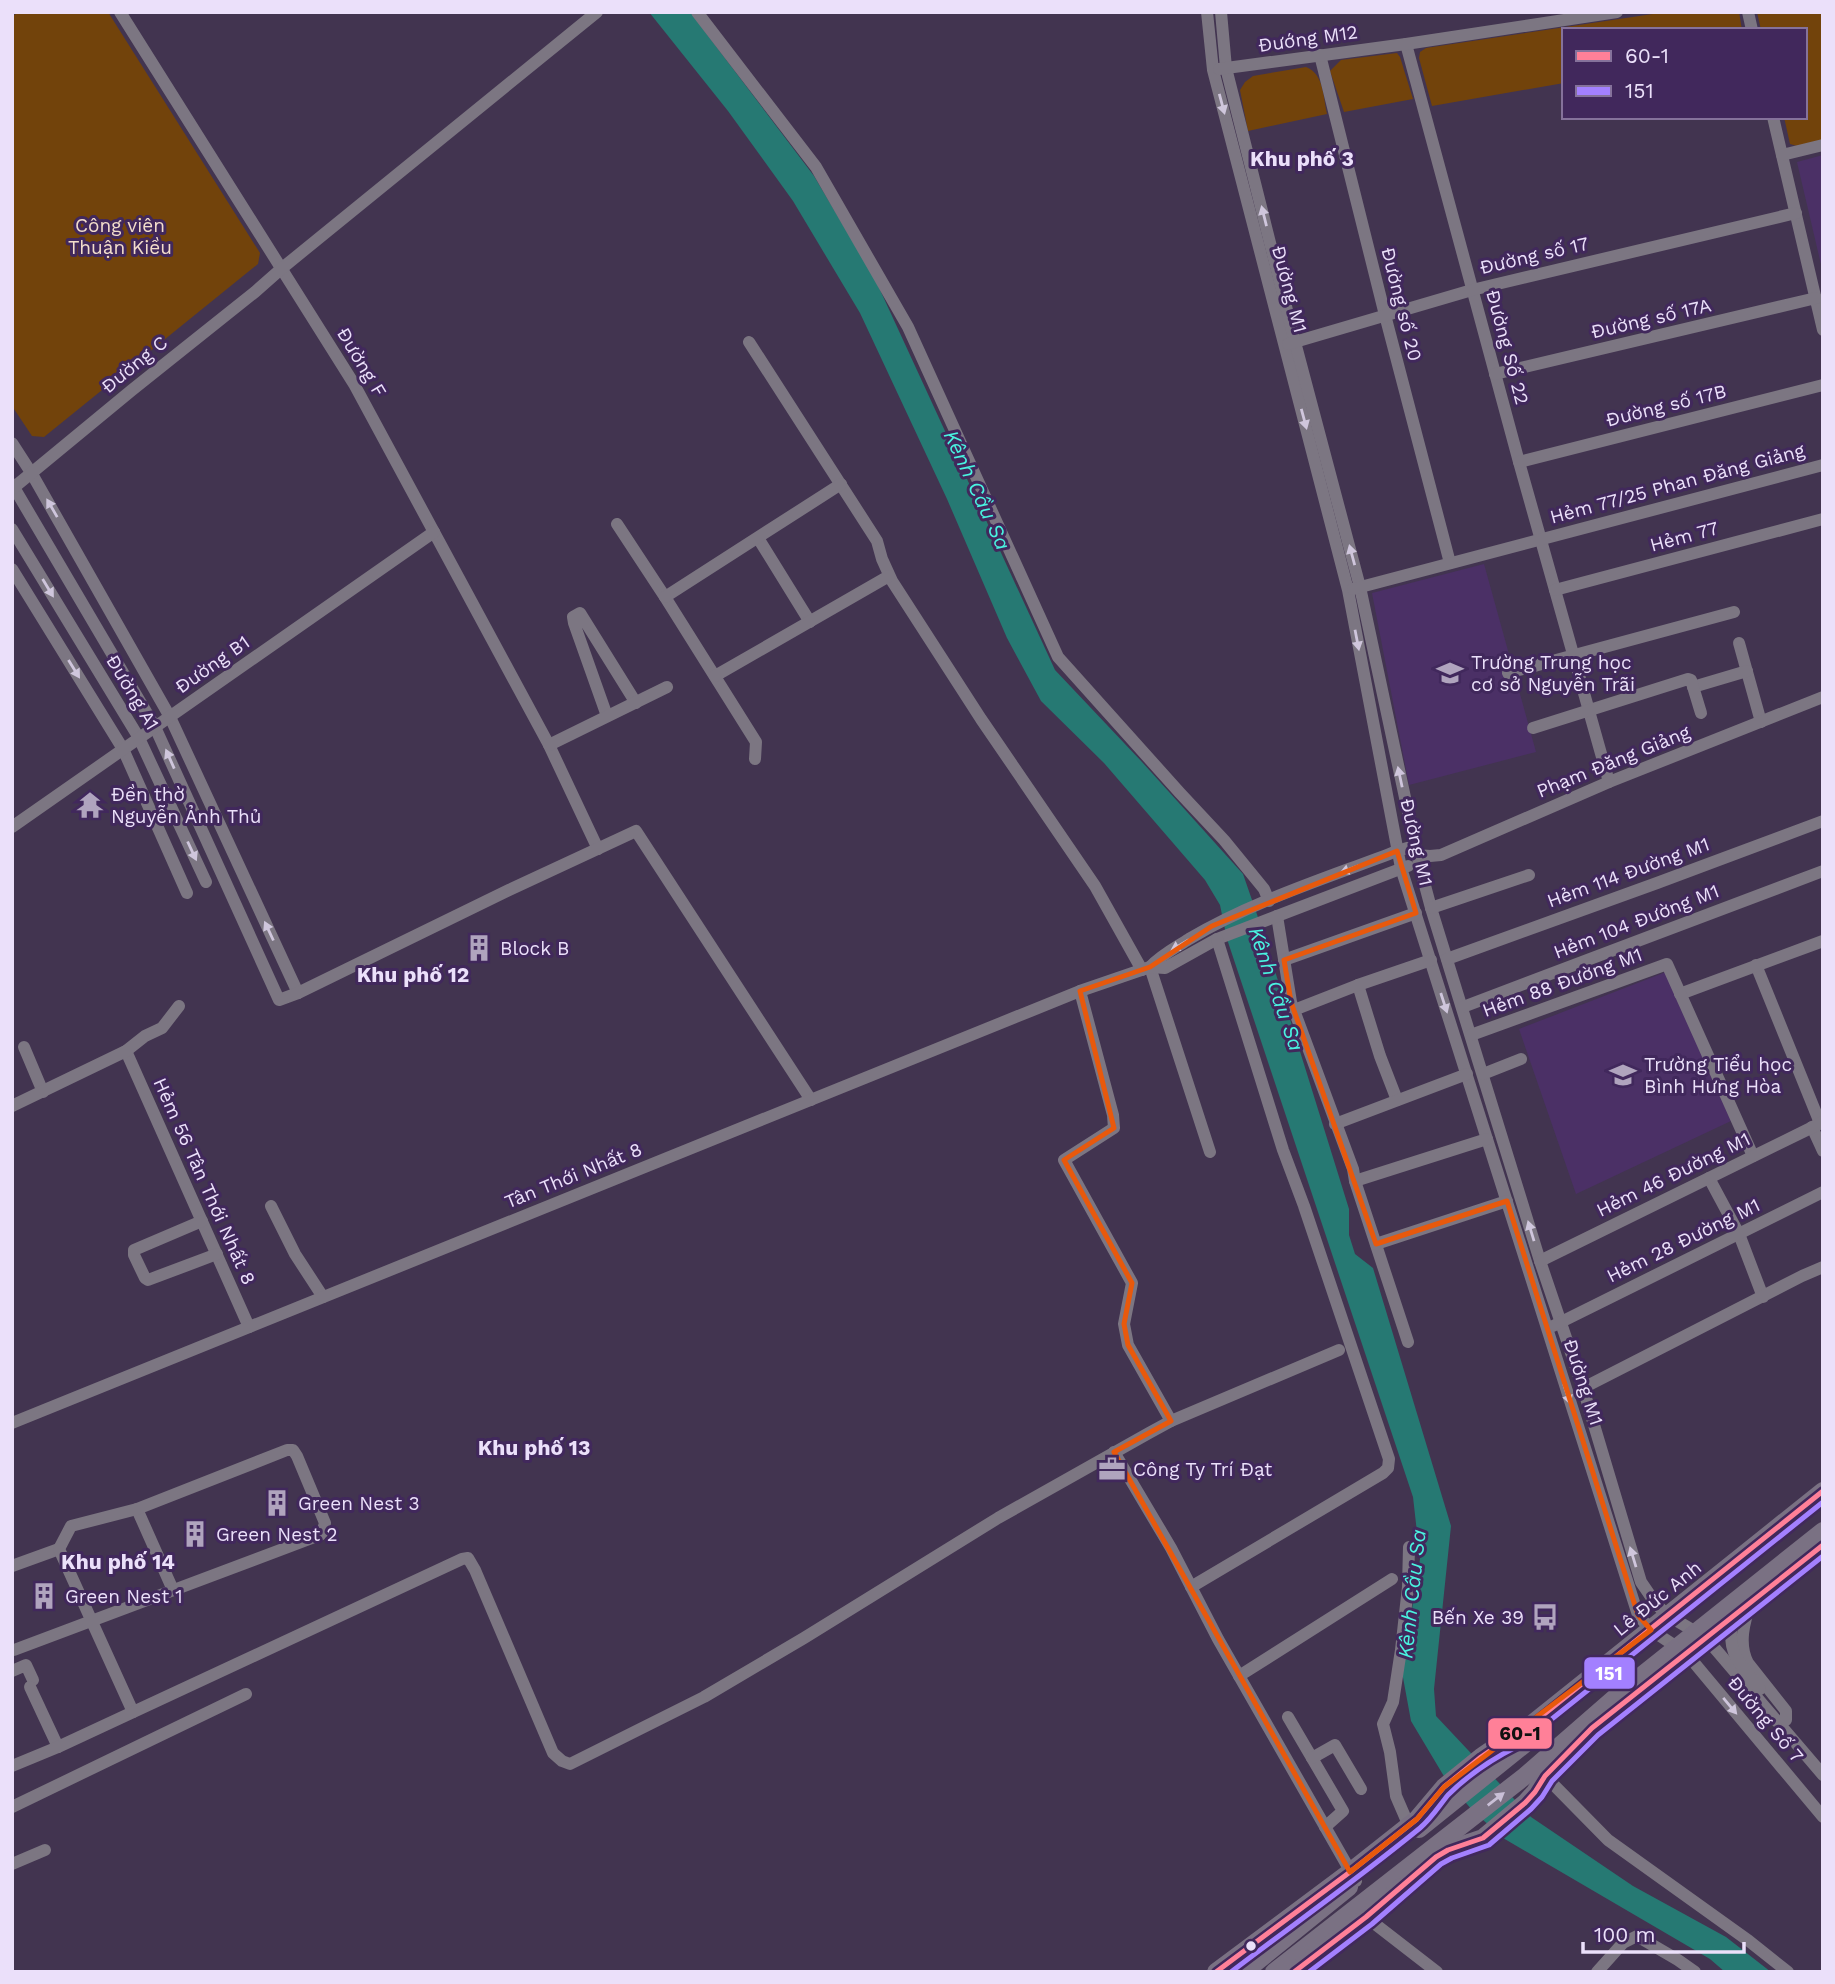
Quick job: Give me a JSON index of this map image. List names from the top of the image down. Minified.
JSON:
{"streets":{"highway":["Lê Đức Anh"],"street":["Đướng M12","Đường số 17","Đường M1","Đường số 20","Đường số 17A","Đường Số 22","Đường F","Đường C","Đường số 17B","Hẻm 77/25 Phan Đăng Giảng","Hẻm 77","Đường B1","Đường A1","Phạm Đăng Giảng","Hẻm 114 Đường M1","Hẻm 104 Đường M1","Hẻm 88 Đường M1","Hẻm 46 Đường M1","Tân Thới Nhất 8","Hẻm 56 Tân Thới Nhất 8","Hẻm 28 Đường M1","Đường Số 7"]},"crossings":[["Đướng M12","Đường M1"],["Đướng M12","Đường số 20"],["Đướng M12","Đường Số 22"],["Đường số 17","Đường M1"],["Đường số 17","Đường số 20"],["Đường số 17","Đường Số 22"],["Đường M1","Hẻm 77/25 Phan Đăng Giảng"],["Đường M1","Phạm Đăng Giảng"],["Đường M1","Hẻm 114 Đường M1"],["Đường M1","Hẻm 104 Đường M1"],["Đường M1","Hẻm 88 Đường M1"],["Đường M1","Hẻm 46 Đường M1"],["Đường M1","Hẻm 28 Đường M1"],["Đường M1","Lê Đức Anh"],["Đường M1","Đường Số 7"],["Đường số 20","Hẻm 77/25 Phan Đăng Giảng"],["Đường số 17A","Đường Số 22"],["Đường Số 22","Đường số 17B"],["Đường Số 22","Hẻm 77/25 Phan Đăng Giảng"],["Đường Số 22","Hẻm 77"],["Đường Số 22","Phạm Đăng Giảng"],["Đường F","Đường C"],["Đường F","Đường B1"],["Đường C","Đường A1"],["Đường B1","Đường A1"],["Phạm Đăng Giảng","Tân Thới Nhất 8"],["Hẻm 88 Đường M1","Hẻm 46 Đường M1"],["Tân Thới Nhất 8","Hẻm 56 Tân Thới Nhất 8"]],"districts":["Khu phố 3","Khu phố 12","Khu phố 13","Khu phố 14"],"water":["Kênh Cầu Sa"],"parks":["Công viên Thuận Kiều"],"places":{"school or university":["Trường Trung học cơ sở Nguyễn Trãi","Trường Tiểu học Bình Hưng Hòa"],"temple":["Đền thờ Nguyễn Ảnh Thủ"],"building":["Block B","Green Nest 3","Green Nest 2","Green Nest 1"],"office":["Công Ty Trí Đạt"],"bus stop":["Bến Xe 39"]},"lines":["transit line 60-1","transit line 151"],"legend":["60-1","151"],"scale_bar":"100 m"}
